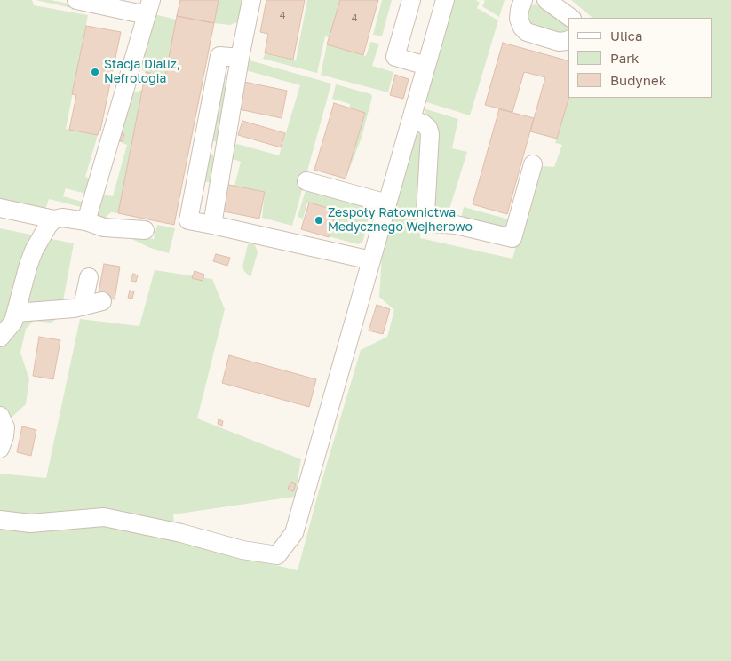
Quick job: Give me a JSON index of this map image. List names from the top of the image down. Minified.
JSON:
{"places":["Stacja Dializ, Nefrologia","Zespoły Ratownictwa Medycznego Wejherowo"],"house_numbers":["4","4"],"legend":["Ulica","Park","Budynek"]}
